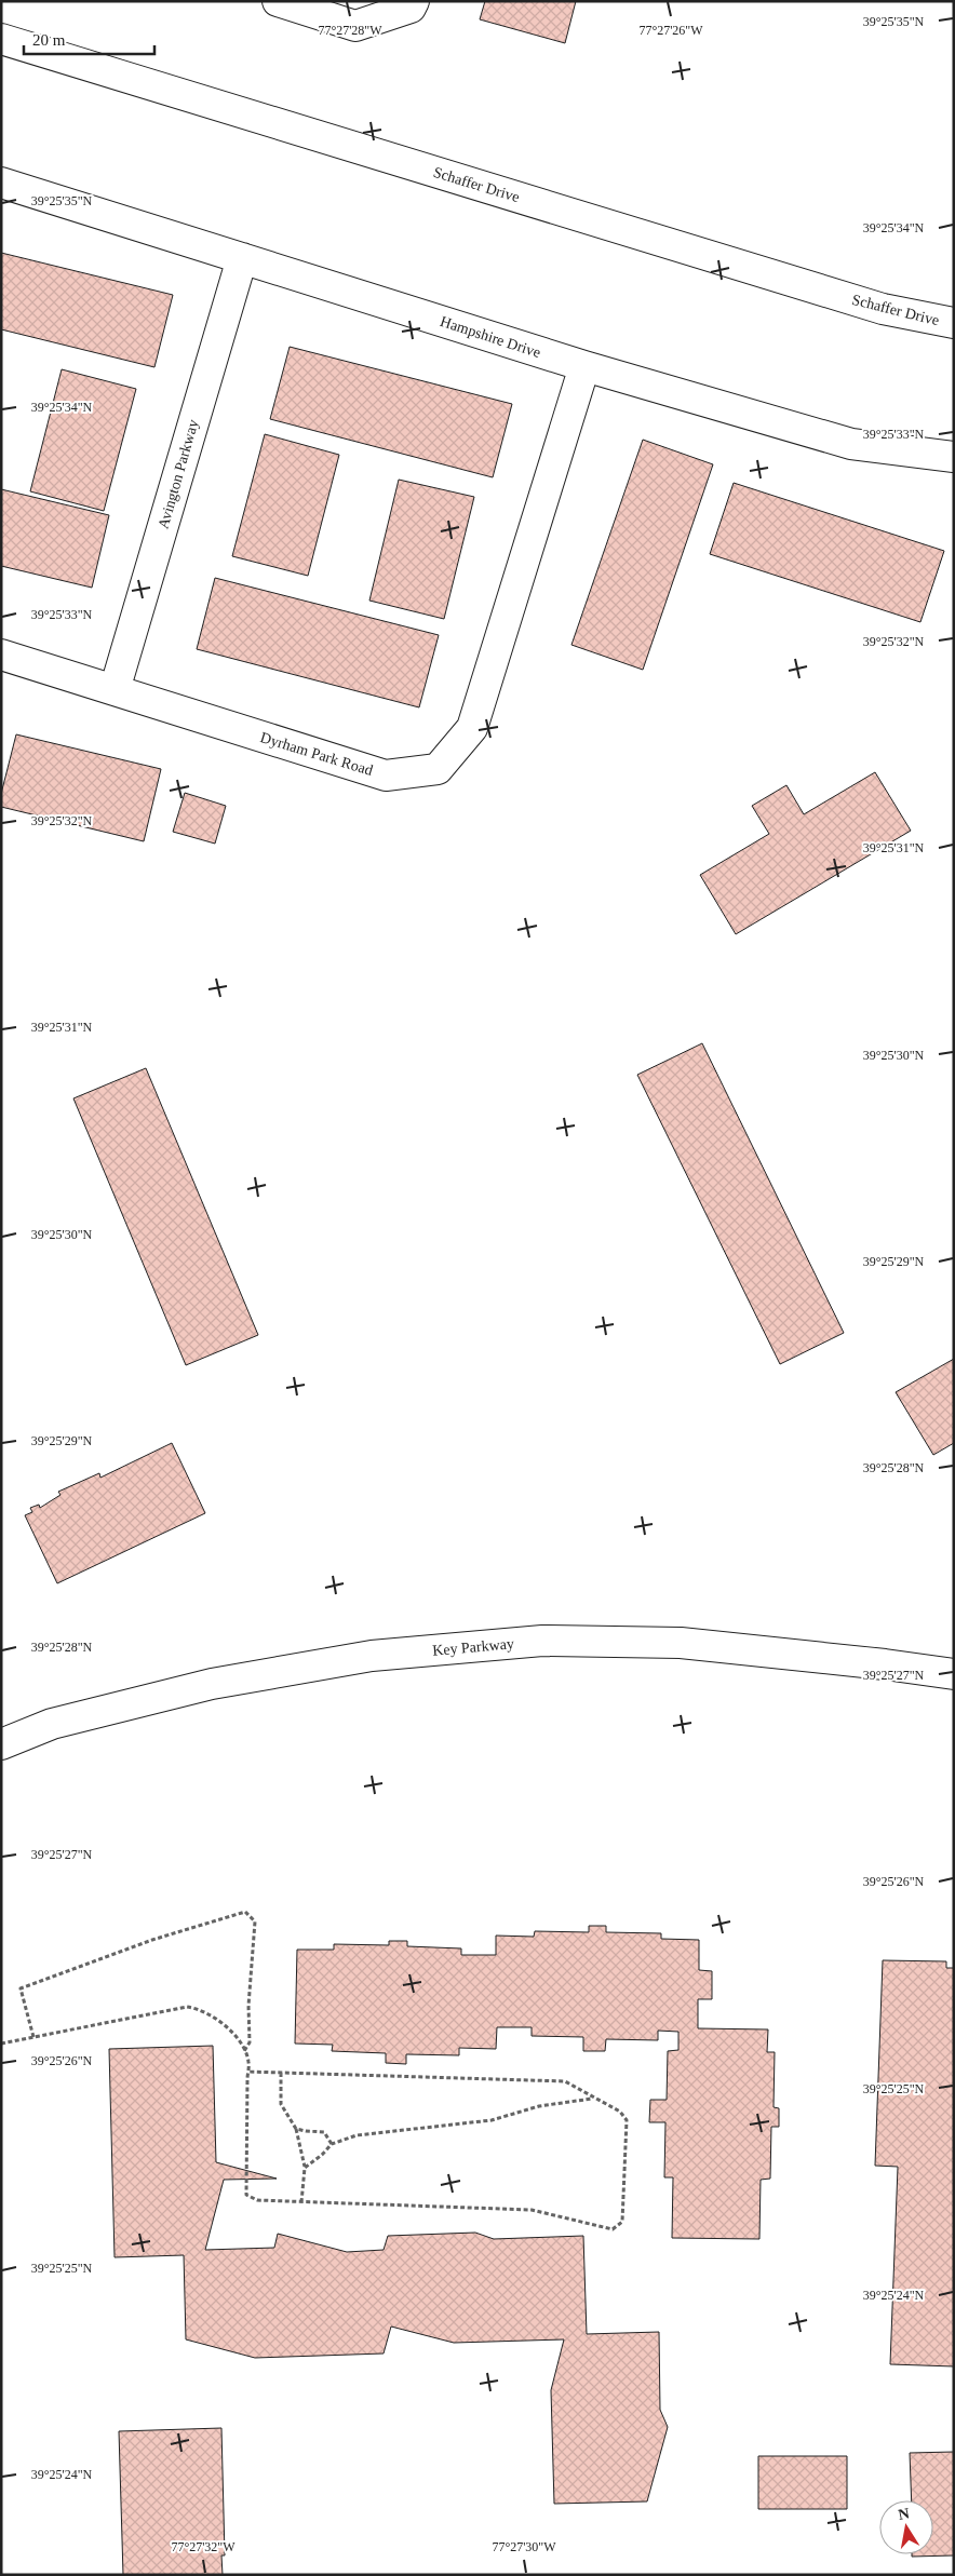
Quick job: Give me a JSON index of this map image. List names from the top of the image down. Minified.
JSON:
{"streets":{"street":["Schaffer Drive","Hampshire Drive","Avington Parkway","Dyrham Park Road","Key Parkway"]},"crossings":[["Hampshire Drive","Avington Parkway"],["Hampshire Drive","Dyrham Park Road"],["Avington Parkway","Dyrham Park Road"]],"scale_bar":"20 m","north":"top","coordinates":["39°25'35\"N","77°27'28\"W","77°27'26\"W","39°25'34\"N","39°25'33\"N","39°25'32\"N","39°25'31\"N","39°25'30\"N","39°25'29\"N","39°25'28\"N","39°25'27\"N","39°25'26\"N","39°25'25\"N","39°25'24\"N","77°27'32\"W","77°27'30\"W"]}
